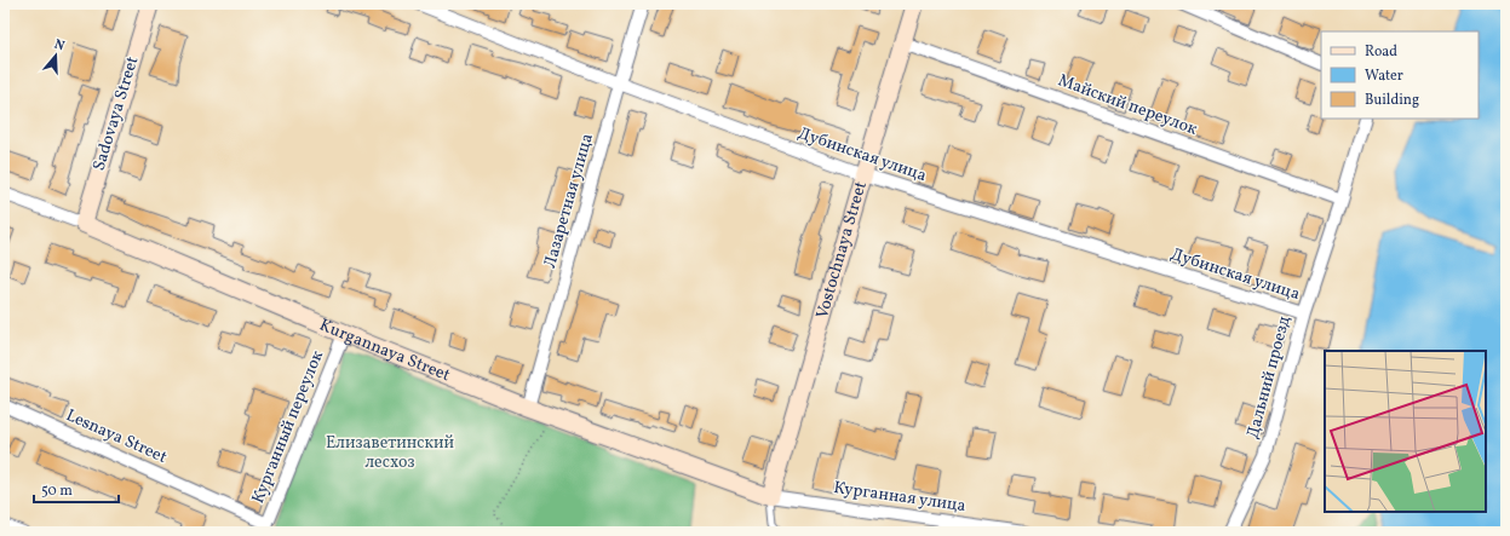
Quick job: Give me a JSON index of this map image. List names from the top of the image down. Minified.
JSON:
{"streets":{"street":["Майский переулок","Sadovaya Street","Дубинская улица","Лазаретная улица","Vostochnaya Street","Kurgannaya Street","Дальний проезд","Курганный переулок","Lesnaya Street","Курганная улица"]},"crossings":[["Майский переулок","Vostochnaya Street"],["Майский переулок","Дальний проезд"],["Sadovaya Street","Kurgannaya Street"],["Дубинская улица","Лазаретная улица"],["Дубинская улица","Vostochnaya Street"],["Дубинская улица","Дальний проезд"],["Лазаретная улица","Kurgannaya Street"],["Vostochnaya Street","Kurgannaya Street"],["Vostochnaya Street","Курганная улица"],["Kurgannaya Street","Курганный переулок"],["Kurgannaya Street","Курганная улица"],["Курганный переулок","Lesnaya Street"]],"parks":["Елизаветинский лесхоз"],"legend":["Road","Water","Building"],"scale_bar":"50 m","north":"top"}
